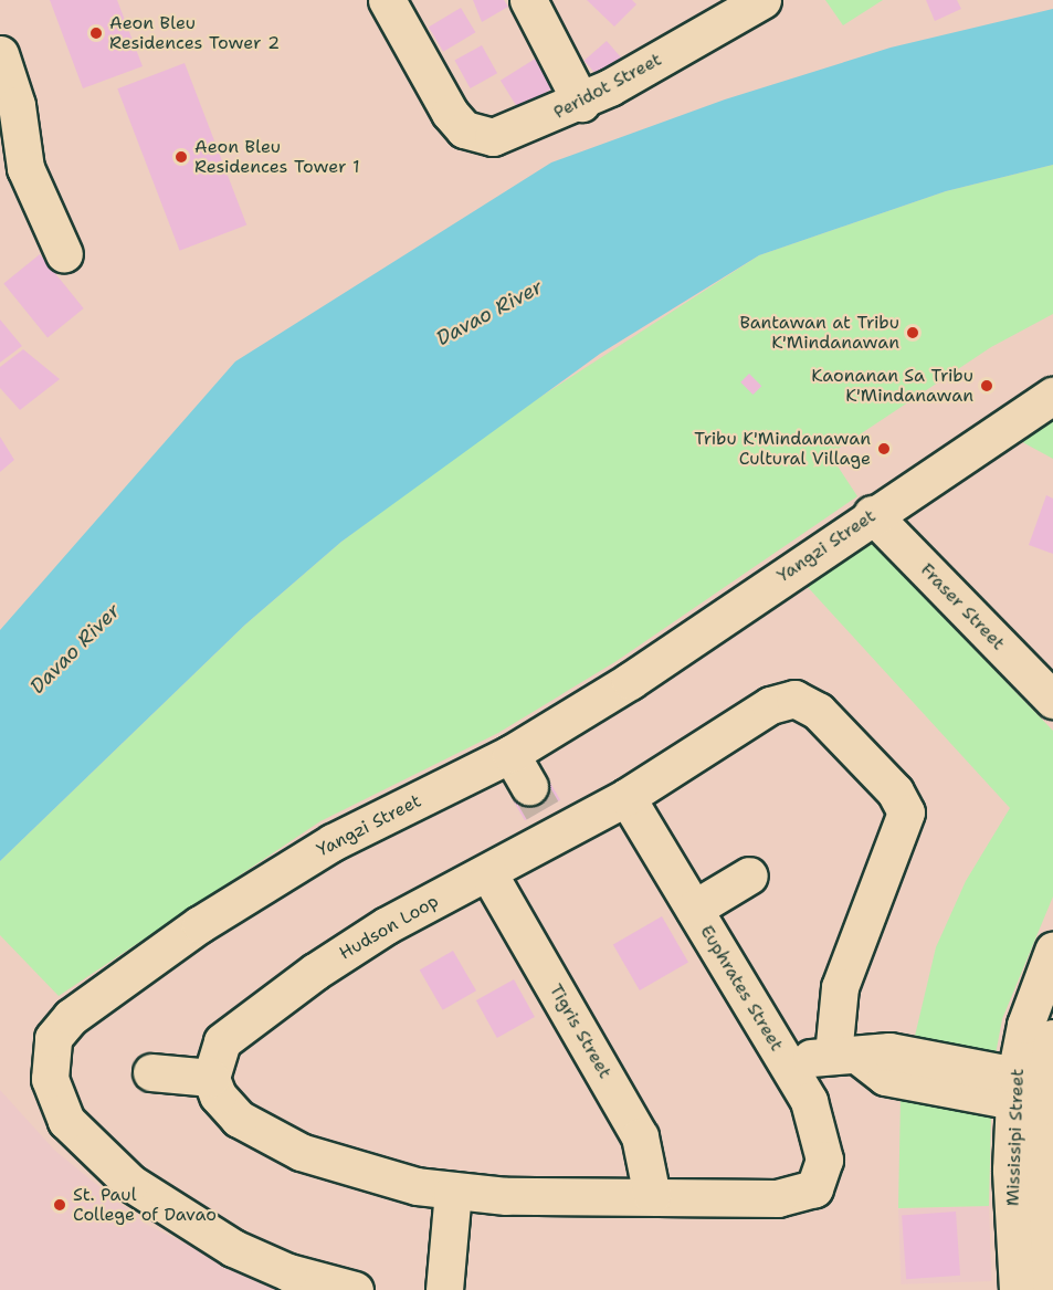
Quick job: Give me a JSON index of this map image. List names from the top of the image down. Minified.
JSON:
{"streets":{"street":["Peridot Street","Yangzi Street","Fraser Street","Hudson Loop","Euphrates Street","Tigris Street","Mississipi Street"]},"crossings":[["Yangzi Street","Fraser Street"],["Hudson Loop","Euphrates Street"],["Hudson Loop","Tigris Street"],["Euphrates Street","Tigris Street"]],"water":["Davao River"],"places":["Aeon Bleu Residences Tower 2","Aeon Bleu Residences Tower 1","Bantawan at Tribu K'Mindanawan","Kaonanan Sa Tribu K'Mindanawan","Tribu K'Mindanawan Cultural Village","St. Paul College of Davao"]}
